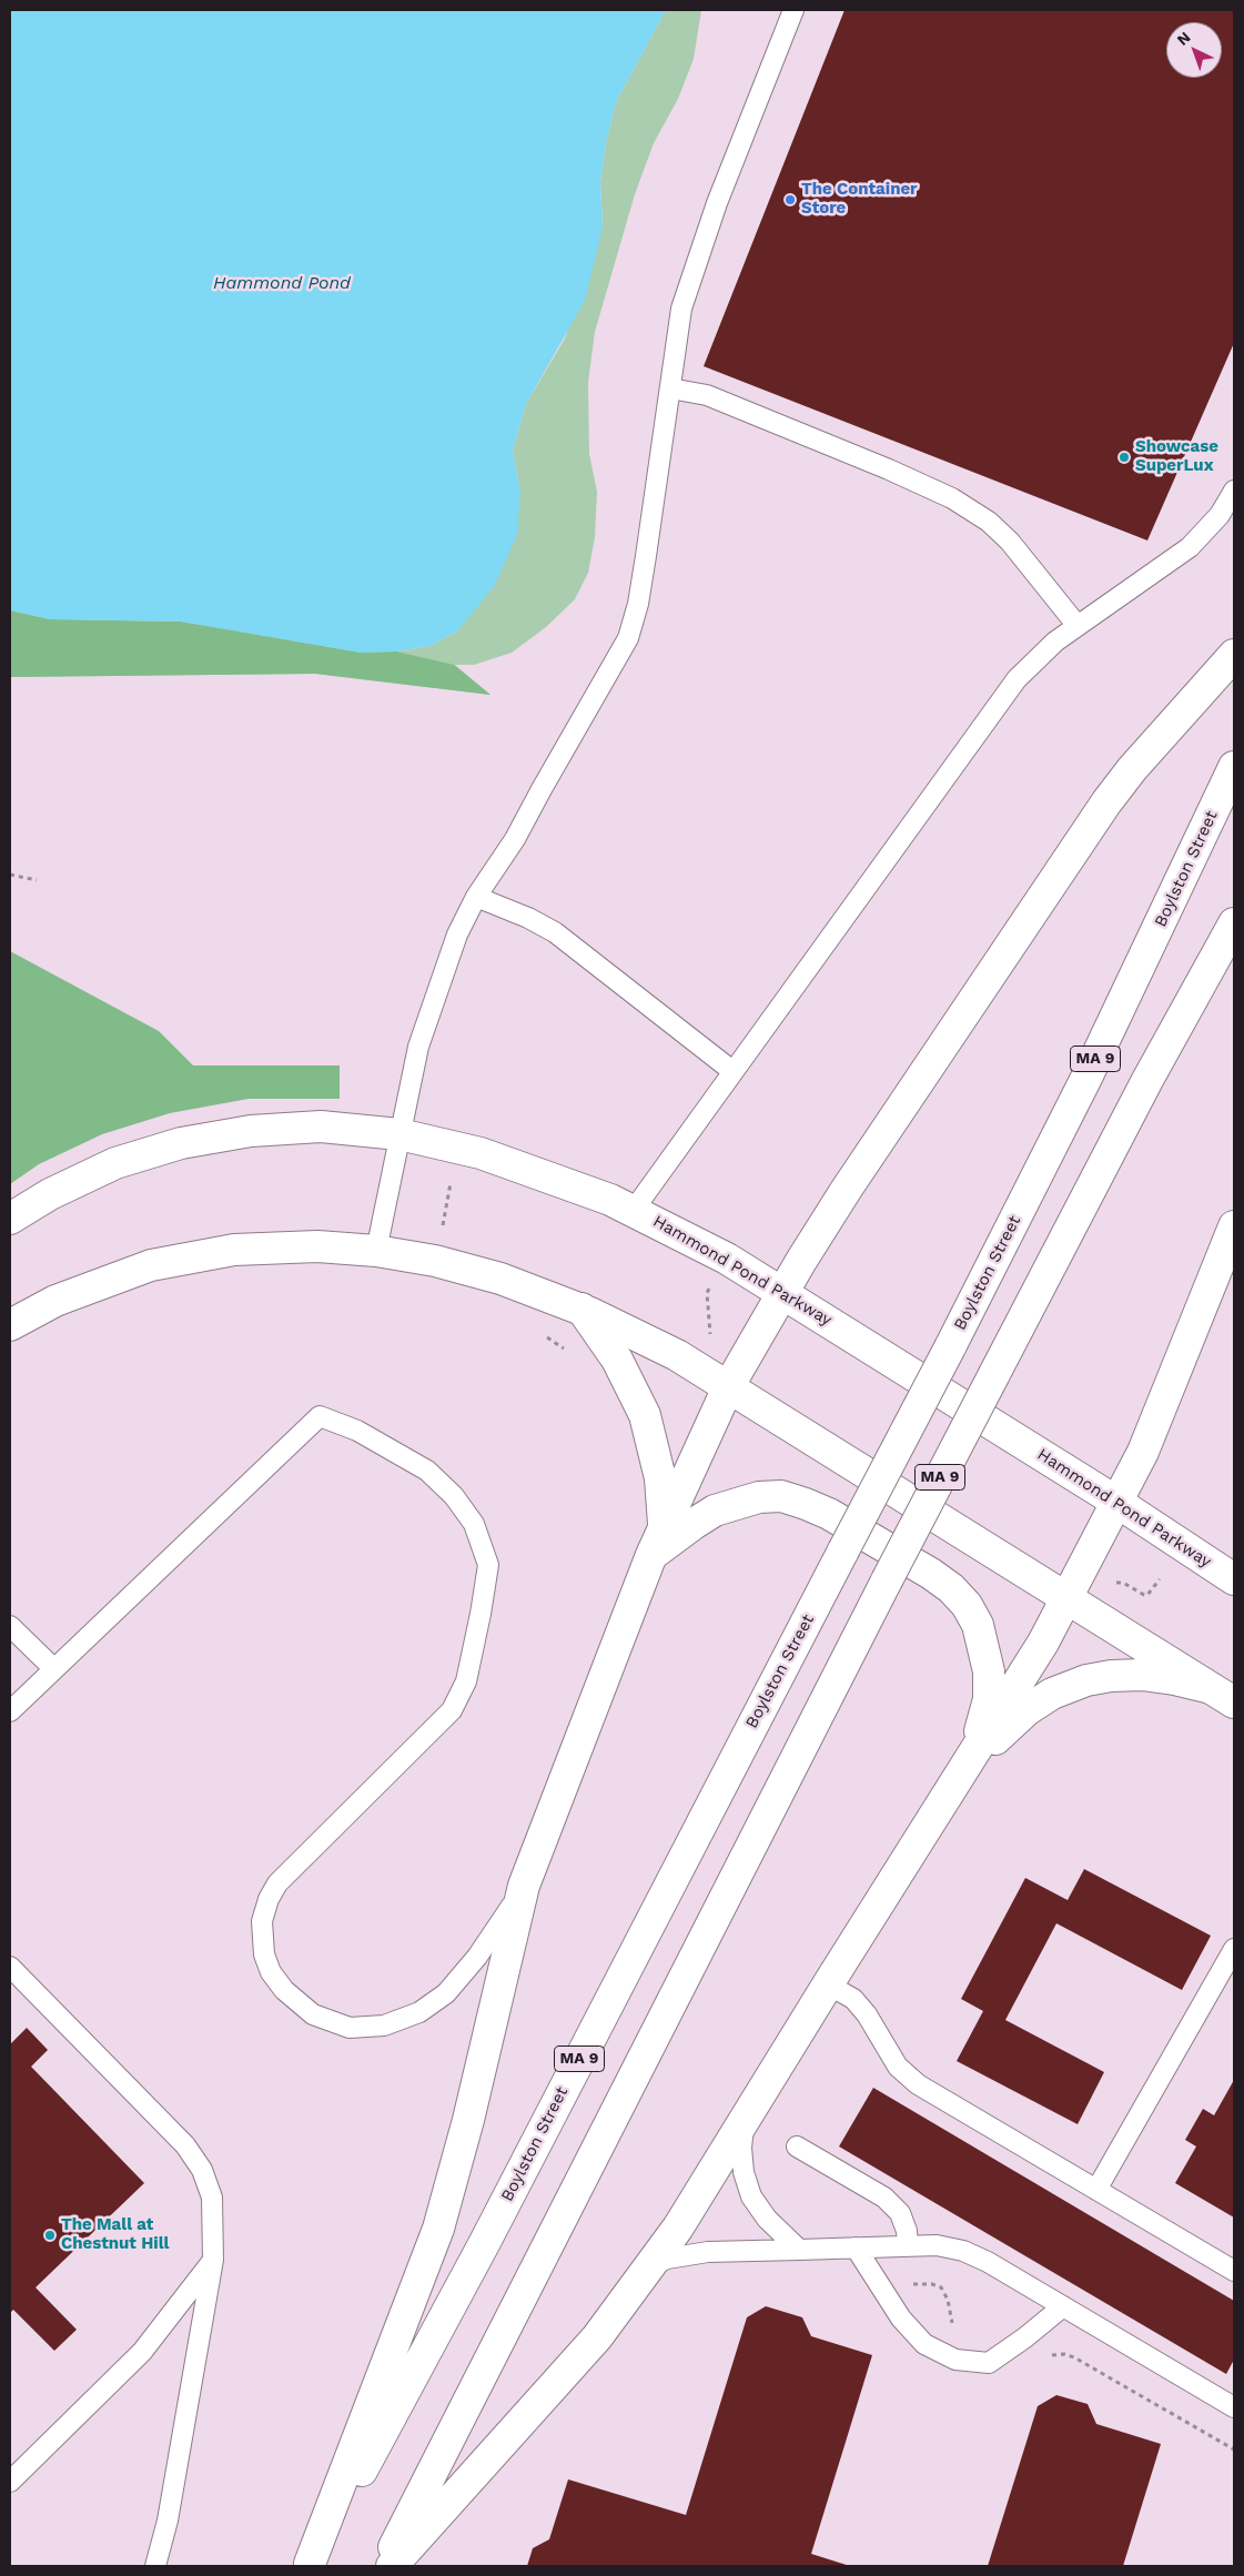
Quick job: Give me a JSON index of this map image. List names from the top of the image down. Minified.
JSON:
{"streets":{"main road":["Boylston Street","MA 9","Hammond Pond Parkway"]},"water":["Hammond Pond"],"places":["The Container Store","Showcase SuperLux","The Mall at Chestnut Hill"],"north":"top left"}
